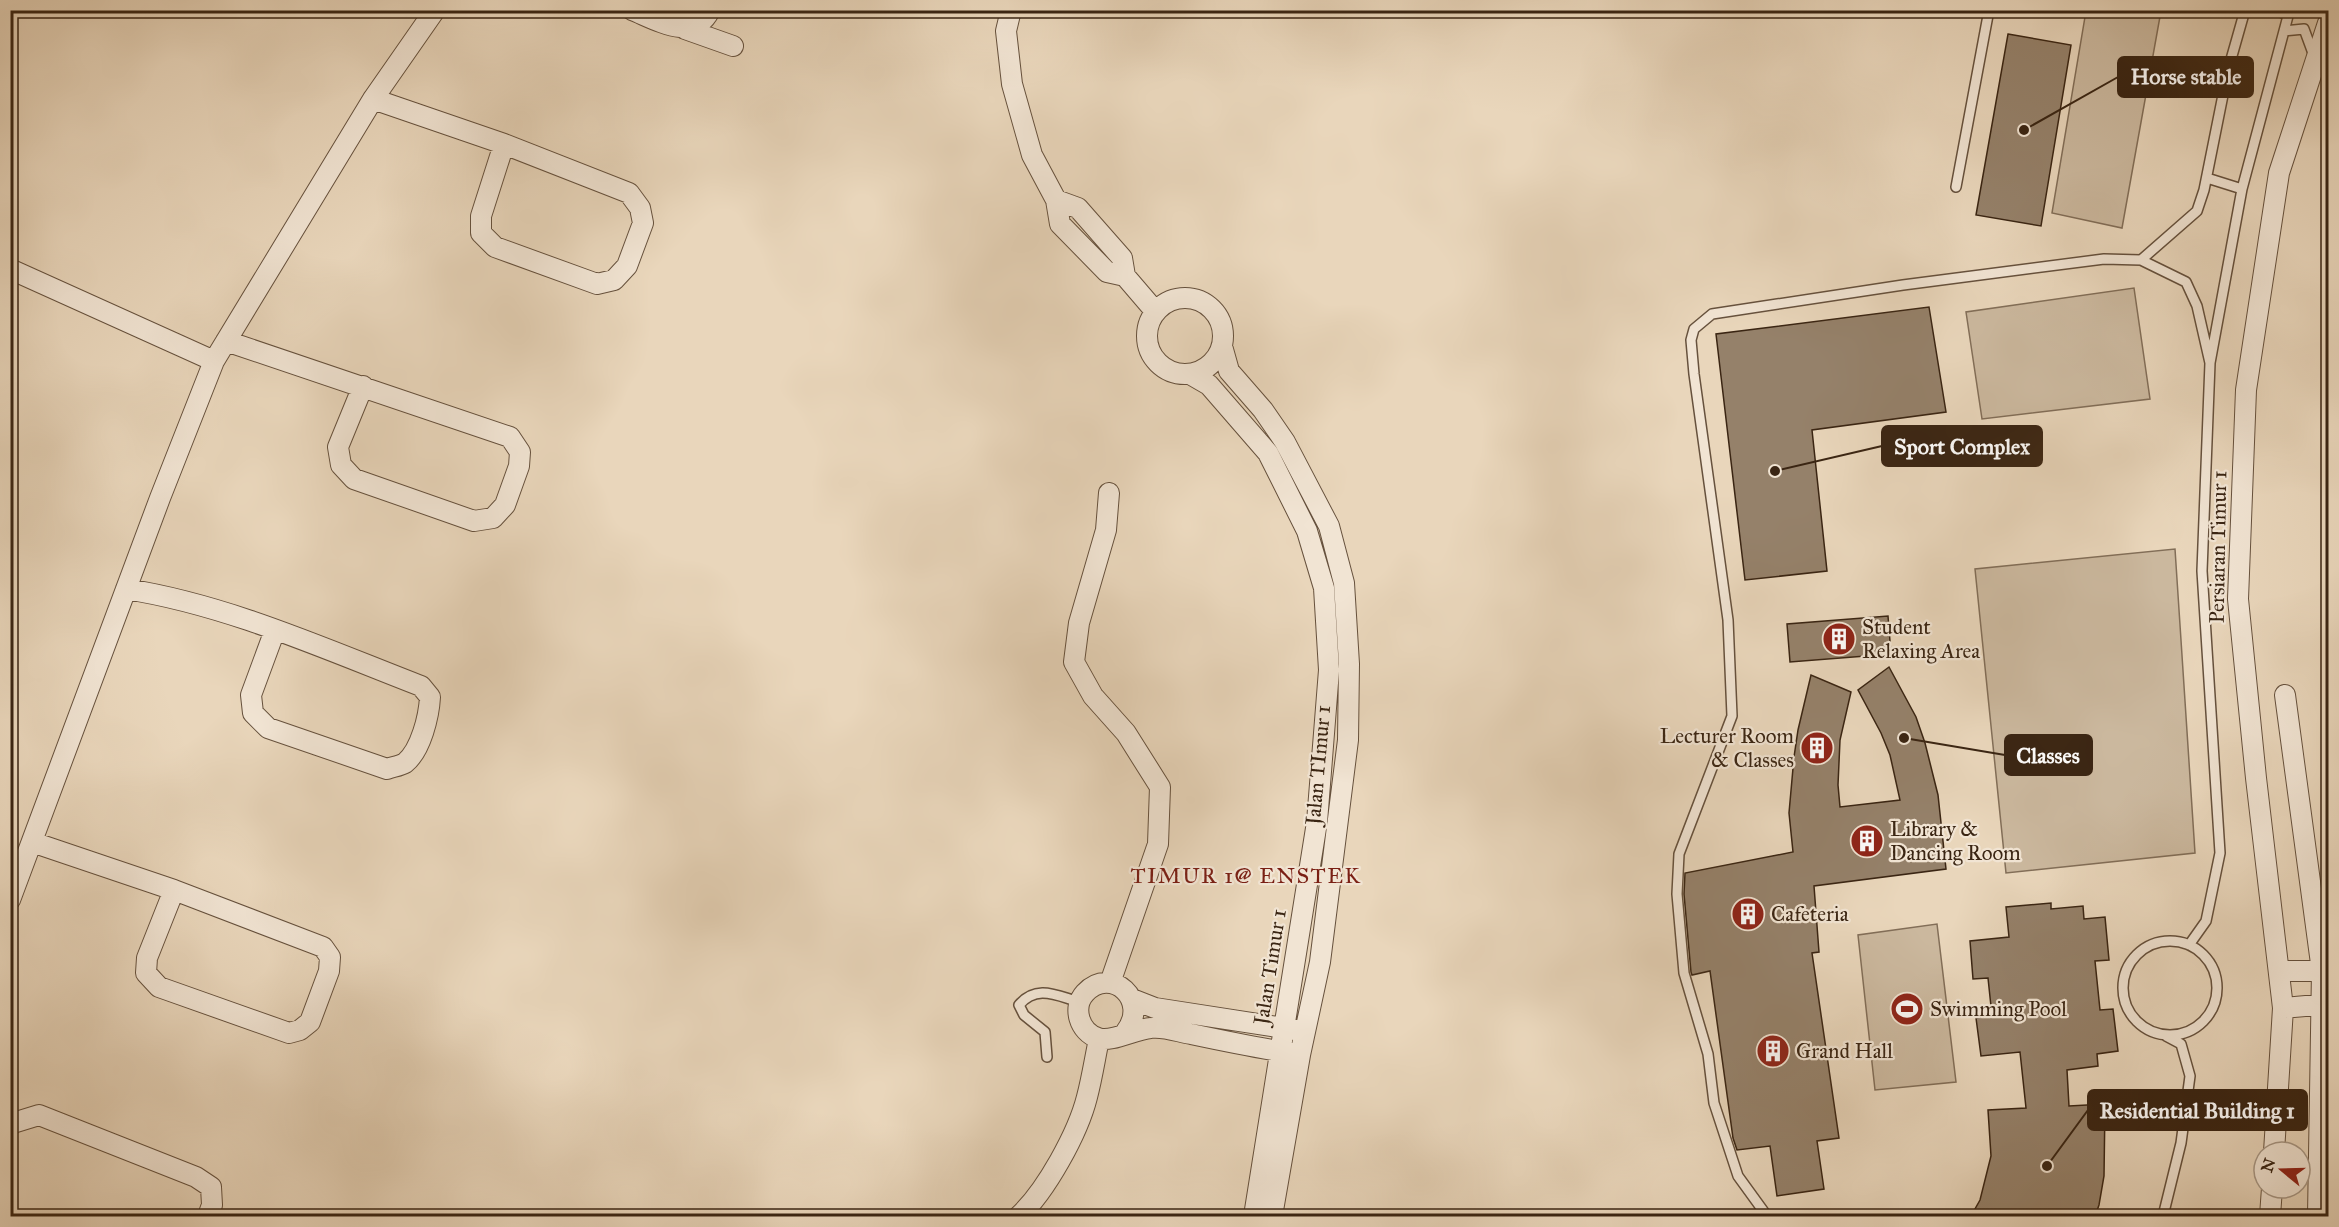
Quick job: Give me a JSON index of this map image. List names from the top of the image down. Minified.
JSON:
{"streets":{"street":["Persiaran Timur 1","Jalan TImur 1","Jalan Timur 1"]},"crossings":[["Jalan TImur 1","Jalan Timur 1"]],"districts":["TIMUR 1@ ENSTEK"],"places":{"other":["Horse stable","Sport Complex","Classes","Residential Building 1"],"building":["Student Relaxing Area","Lecturer Room & Classes","Library & Dancing Room","Cafeteria","Grand Hall"],"sports":["Swimming Pool"]},"north":"left"}
